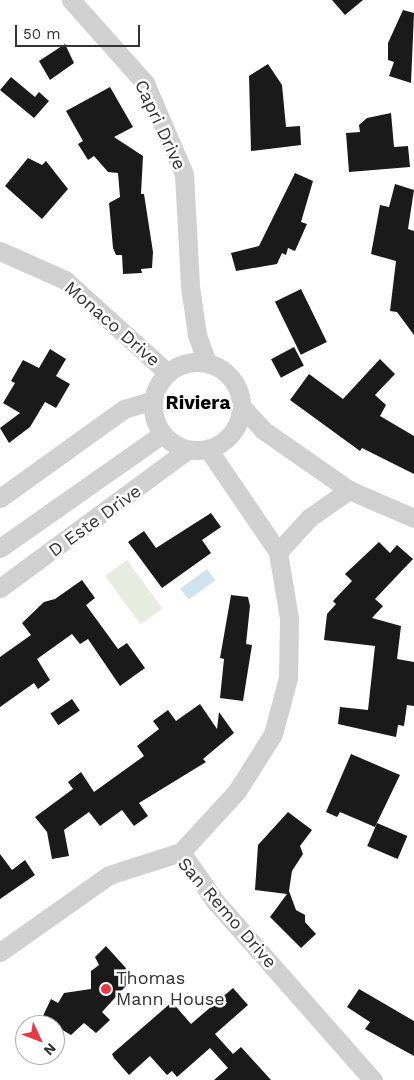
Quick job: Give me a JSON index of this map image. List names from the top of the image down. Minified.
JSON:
{"streets":{"street":["Capri Drive","Monaco Drive","D Este Drive","San Remo Drive"]},"crossings":[["Capri Drive","Monaco Drive"],["Capri Drive","D Este Drive"],["Monaco Drive","D Este Drive"]],"districts":["Riviera"],"places":["Thomas Mann House"],"scale_bar":"50 m","north":"bottom right"}
